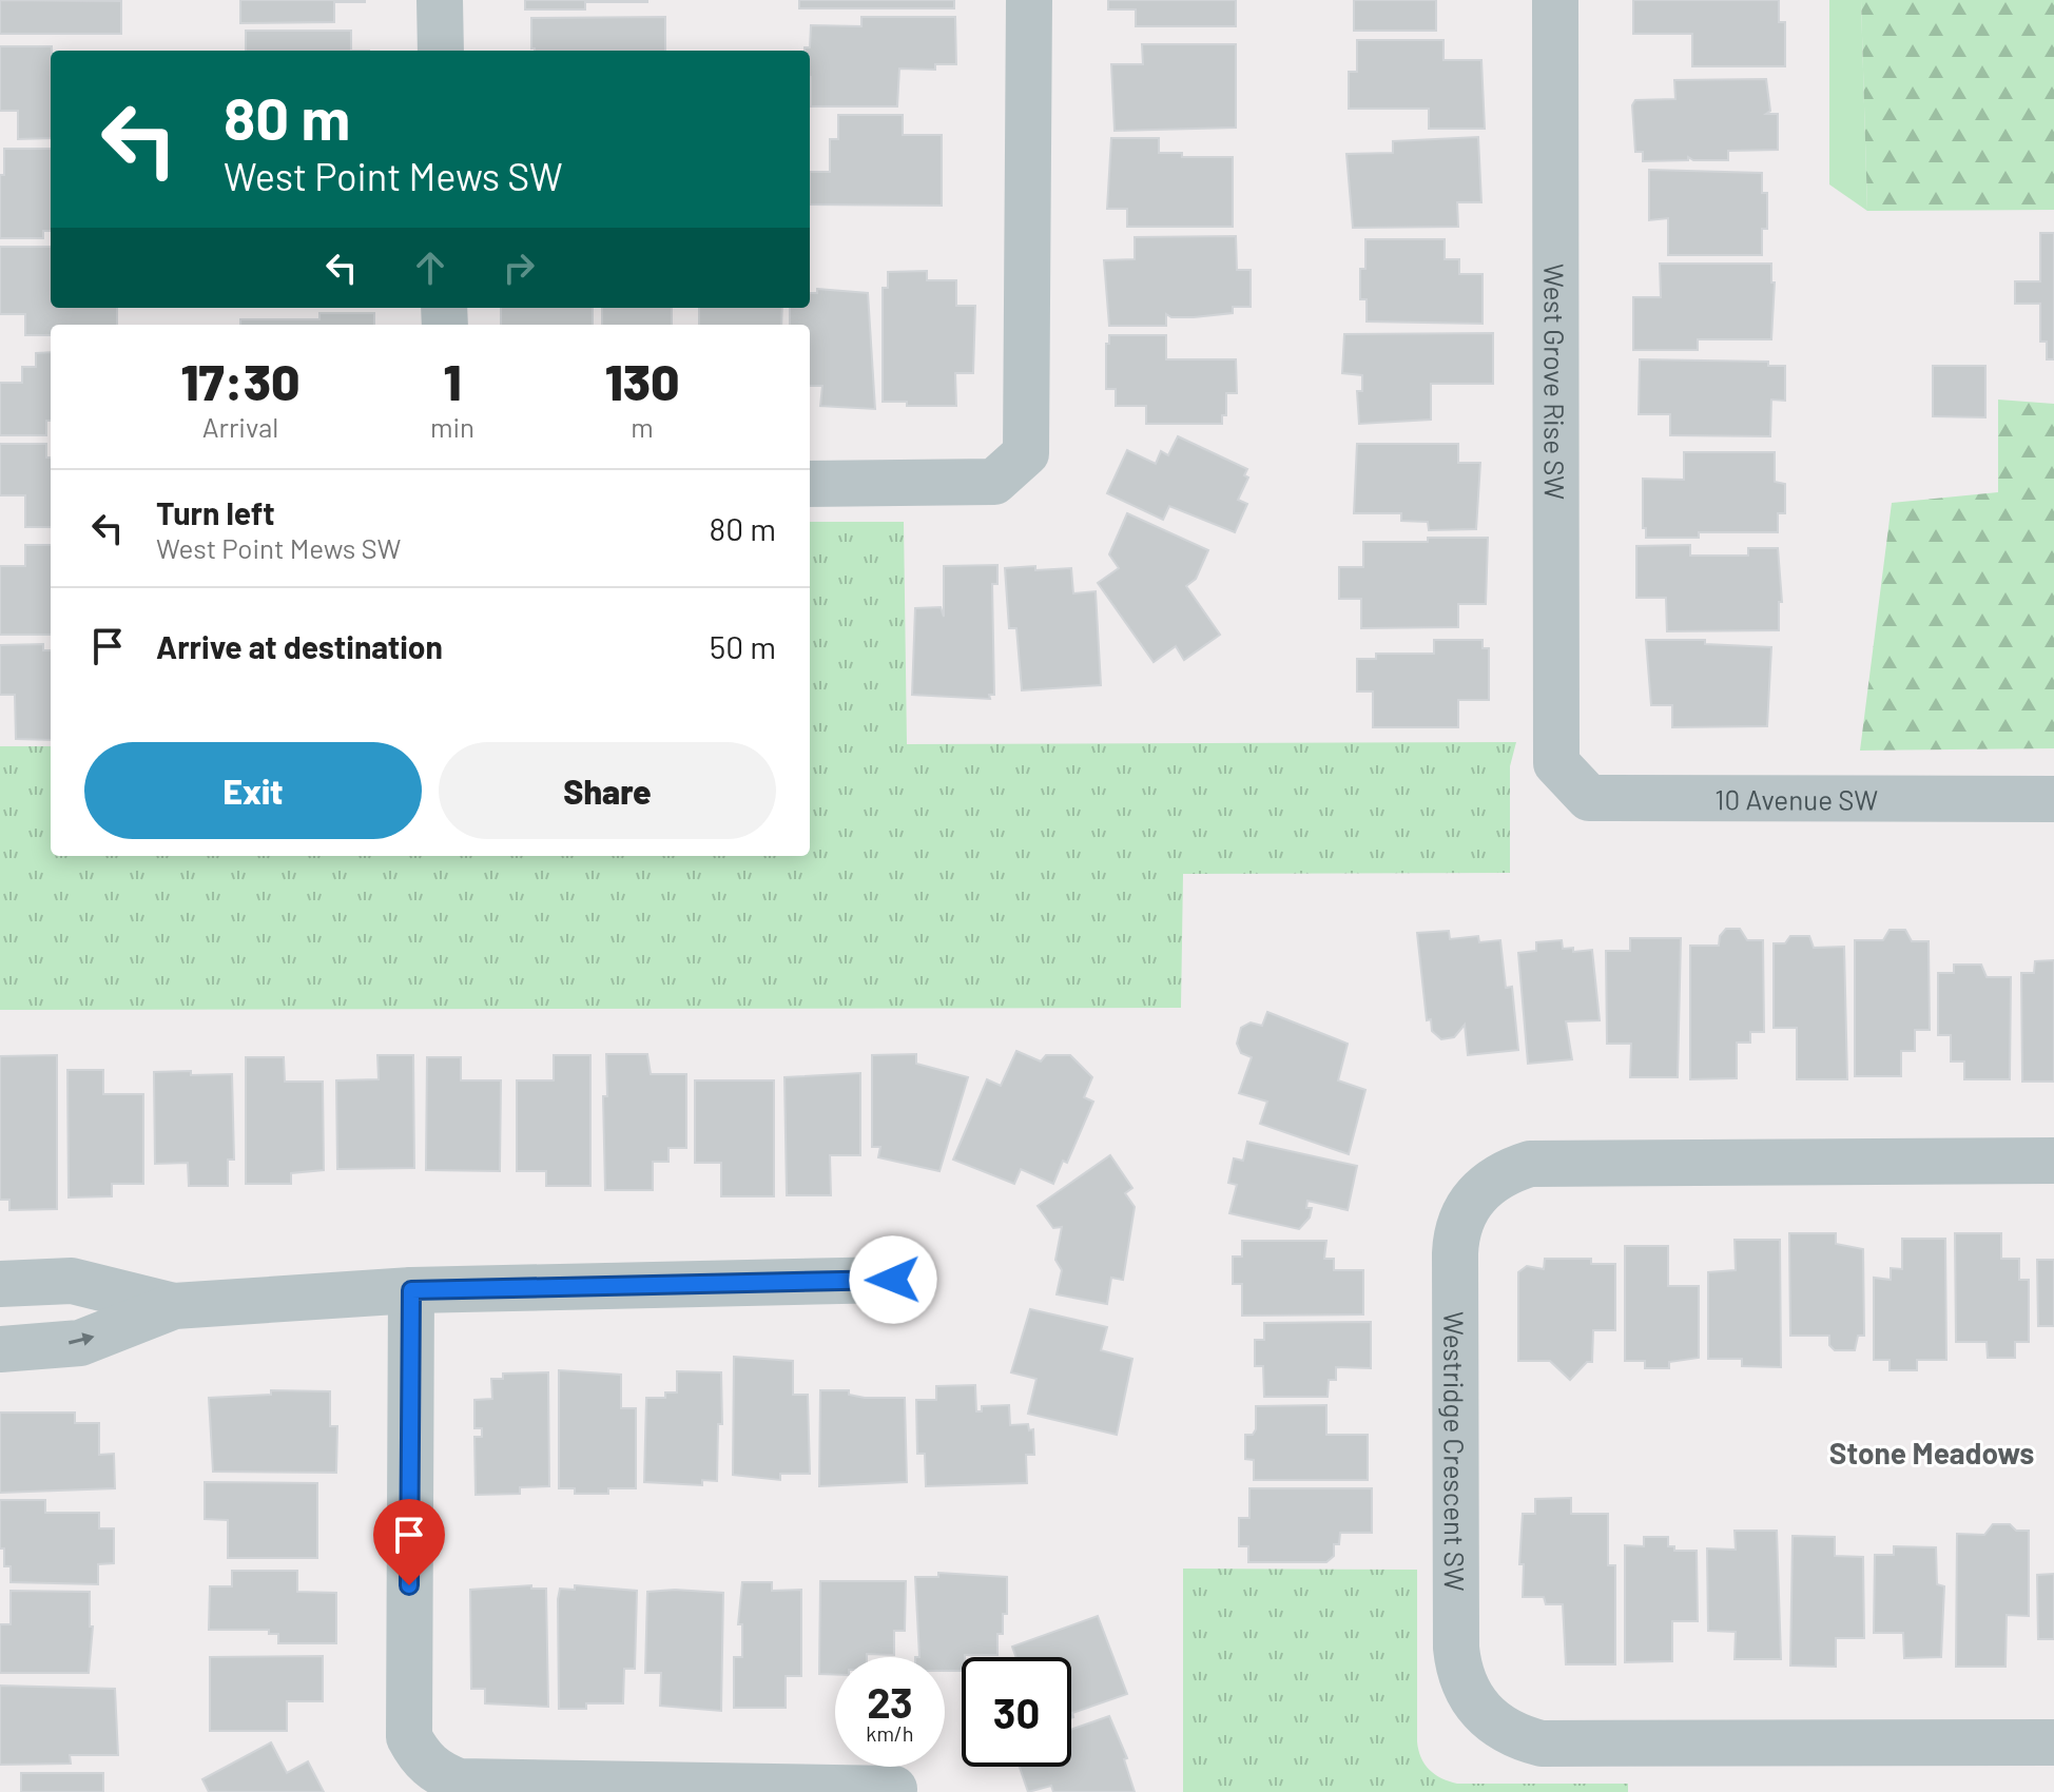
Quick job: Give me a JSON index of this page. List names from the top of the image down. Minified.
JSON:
{"streets":{"street":["West Grove Rise SW","10 Avenue SW","Westridge Crescent SW"]},"crossings":[["West Grove Rise SW","10 Avenue SW"]],"districts":["Stone Meadows"],"page":{"turn":["80 m","West Point Mews SW"],"eta":["17:30","Arrival","1","min","130","m"],"list":[{"name":"Turn left","note":"West Point Mews SW","value":"80 m"},{"name":"Arrive at destination","value":"50 m"}],"buttons":["Exit","Share"],"speed":"23 km/h","limit":"30"}}
